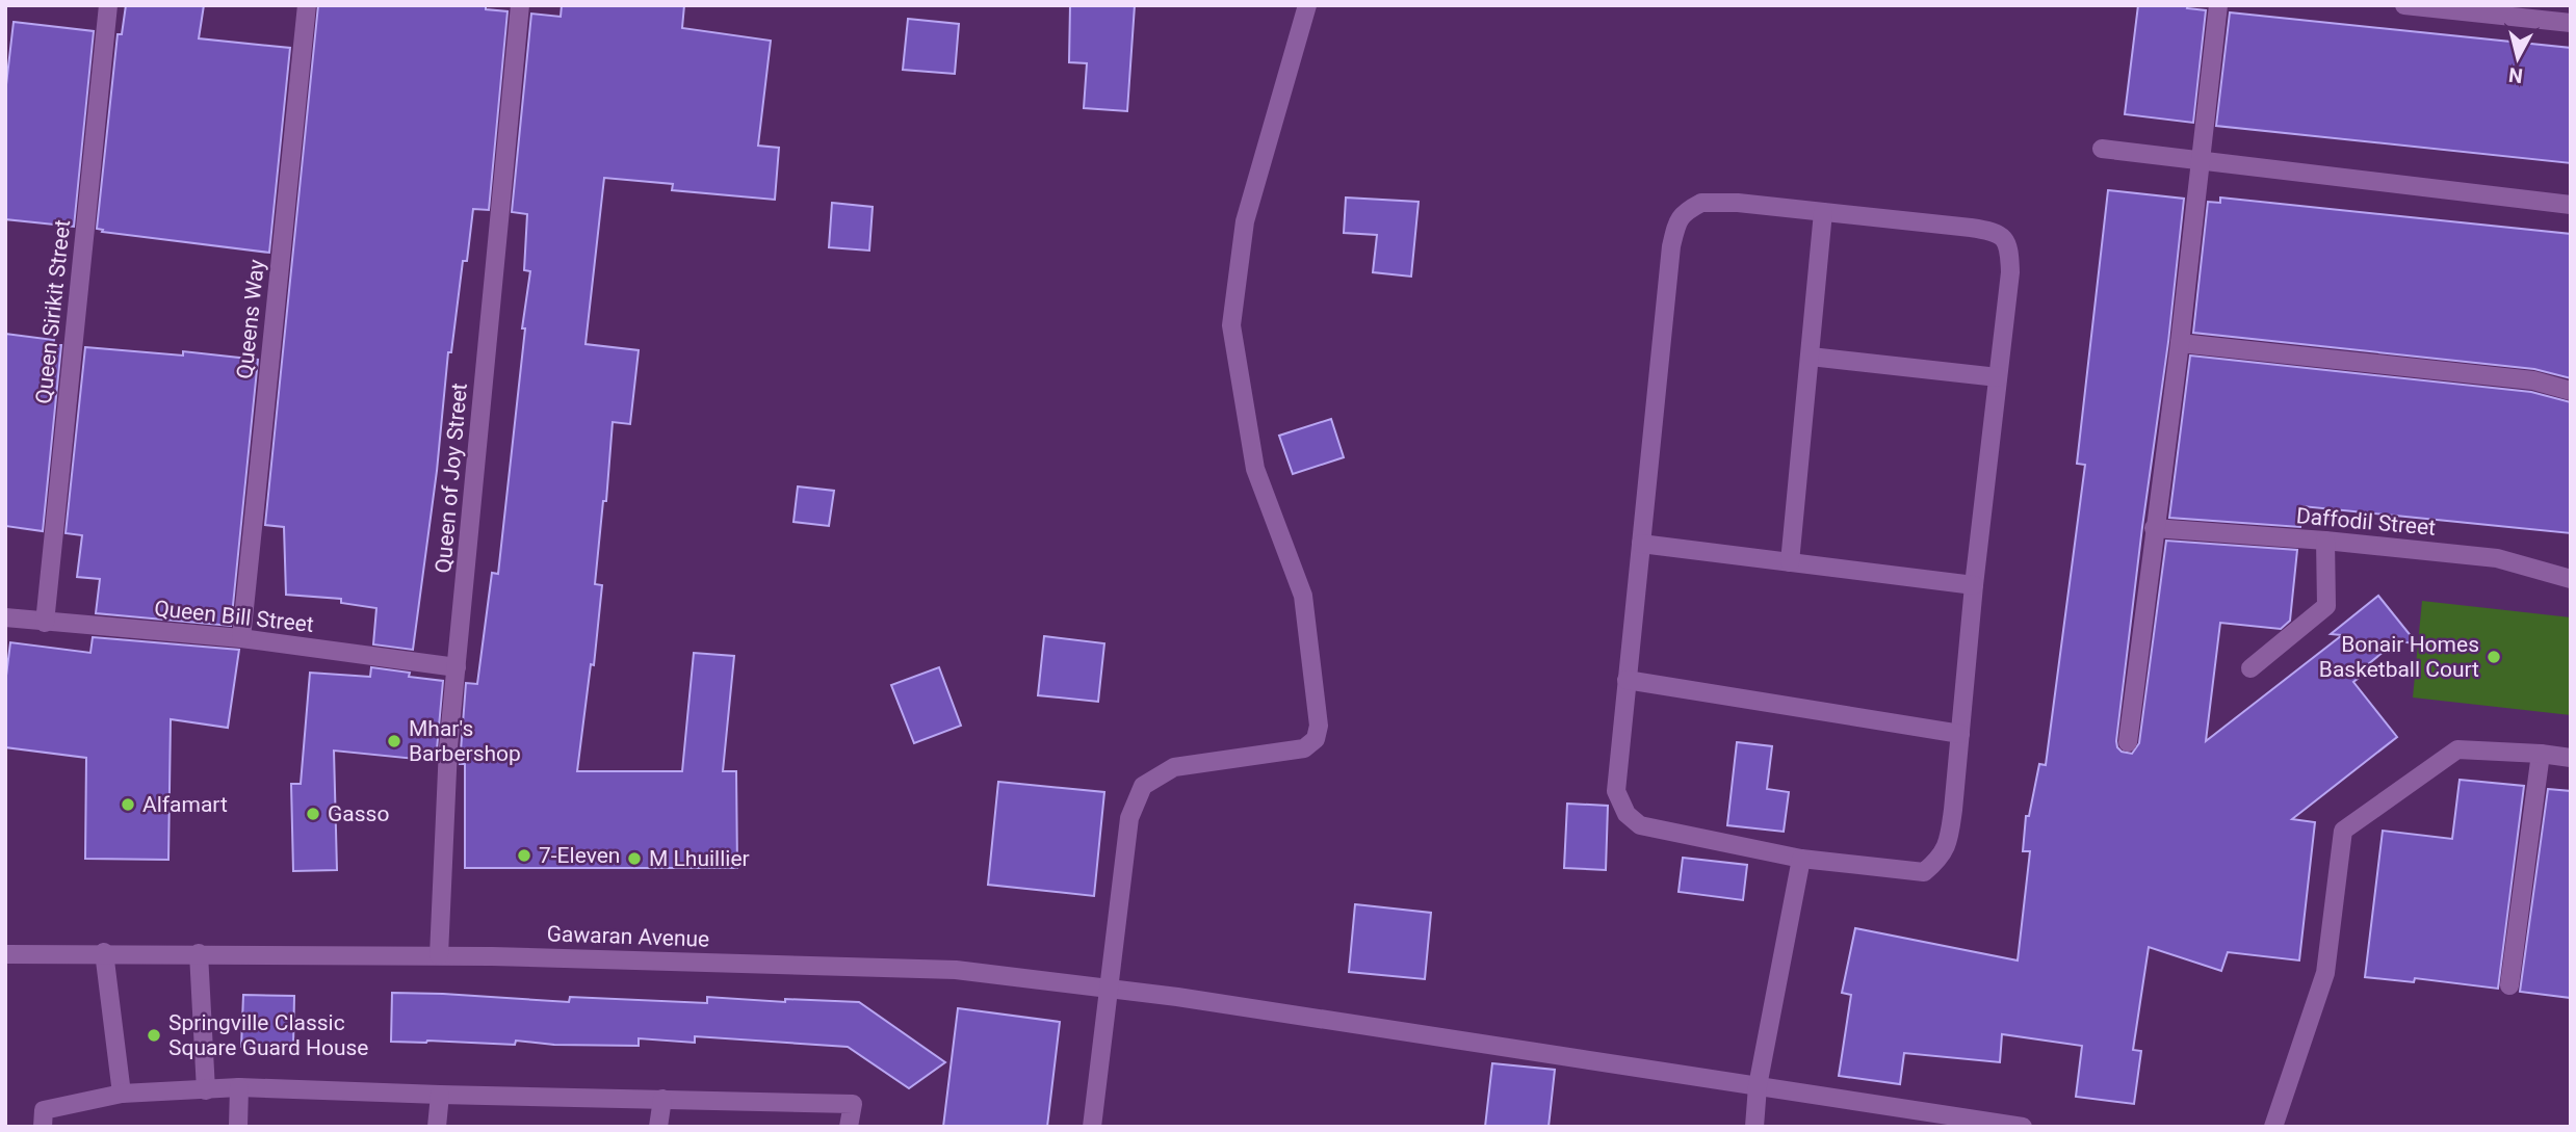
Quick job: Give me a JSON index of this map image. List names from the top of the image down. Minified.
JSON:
{"streets":{"street":["Queen Sirikit Street","Queens Way","Queen of Joy Street","Daffodil Street","Queen Bill Street","Gawaran Avenue"]},"crossings":[["Queen Sirikit Street","Queen Bill Street"],["Queens Way","Queen Bill Street"],["Queen of Joy Street","Queen Bill Street"],["Queen of Joy Street","Gawaran Avenue"]],"places":["Bonair Homes Basketball Court","Mhar's Barbershop","Alfamart","Gasso","7-Eleven","M Lhuillier","Springville Classic Square Guard House"],"north":"bottom"}
